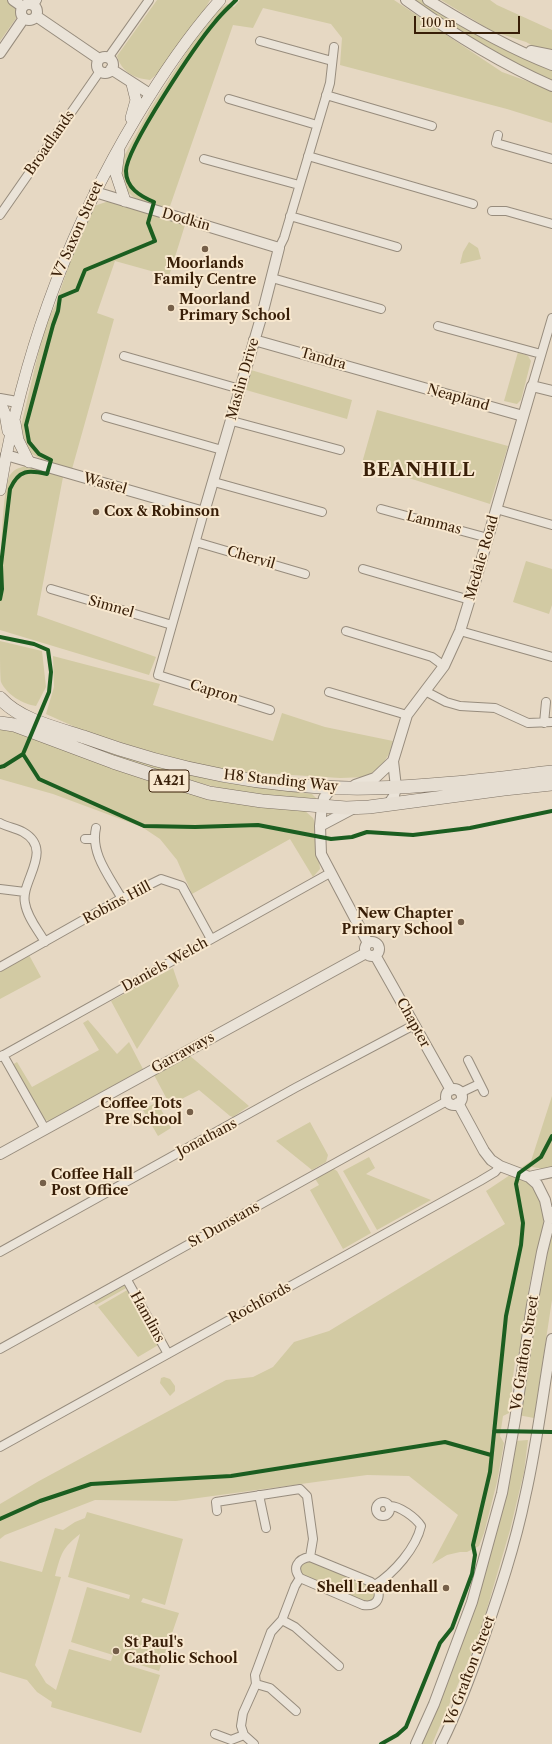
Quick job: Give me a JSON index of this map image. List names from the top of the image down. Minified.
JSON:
{"streets":{"highway":["A421","H8 Standing Way"],"main road":["V7 Saxon Street"],"street":["Broadlands","Dodkin","Tandra","Maslin Drive","Neapland","Wastel","Lammas","Chervil","Medale Road","Simnel","Capron","Robins Hill","Daniels Welch","Chapter","Garraways","Jonathans","St Dunstans","Rochfords","Hamlins","V6 Grafton Street"]},"crossings":[["Dodkin","V7 Saxon Street"],["Dodkin","Maslin Drive"],["V7 Saxon Street","Wastel"],["Tandra","Maslin Drive"],["Tandra","Neapland"],["Maslin Drive","Wastel"],["Maslin Drive","Chervil"],["Maslin Drive","Simnel"],["Maslin Drive","Capron"],["Neapland","Medale Road"],["Lammas","Medale Road"],["Medale Road","H8 Standing Way"],["H8 Standing Way","Chapter"],["Robins Hill","Daniels Welch"],["Daniels Welch","Chapter"],["Chapter","Garraways"],["Chapter","Jonathans"],["Chapter","St Dunstans"],["St Dunstans","Hamlins"],["Rochfords","Hamlins"]],"districts":["BEANHILL"],"places":["Moorlands Family Centre","Moorland Primary School","Cox & Robinson","New Chapter Primary School","Coffee Tots Pre School","Coffee Hall Post Office","Shell Leadenhall","St Paul's Catholic School"],"scale_bar":"100 m"}
